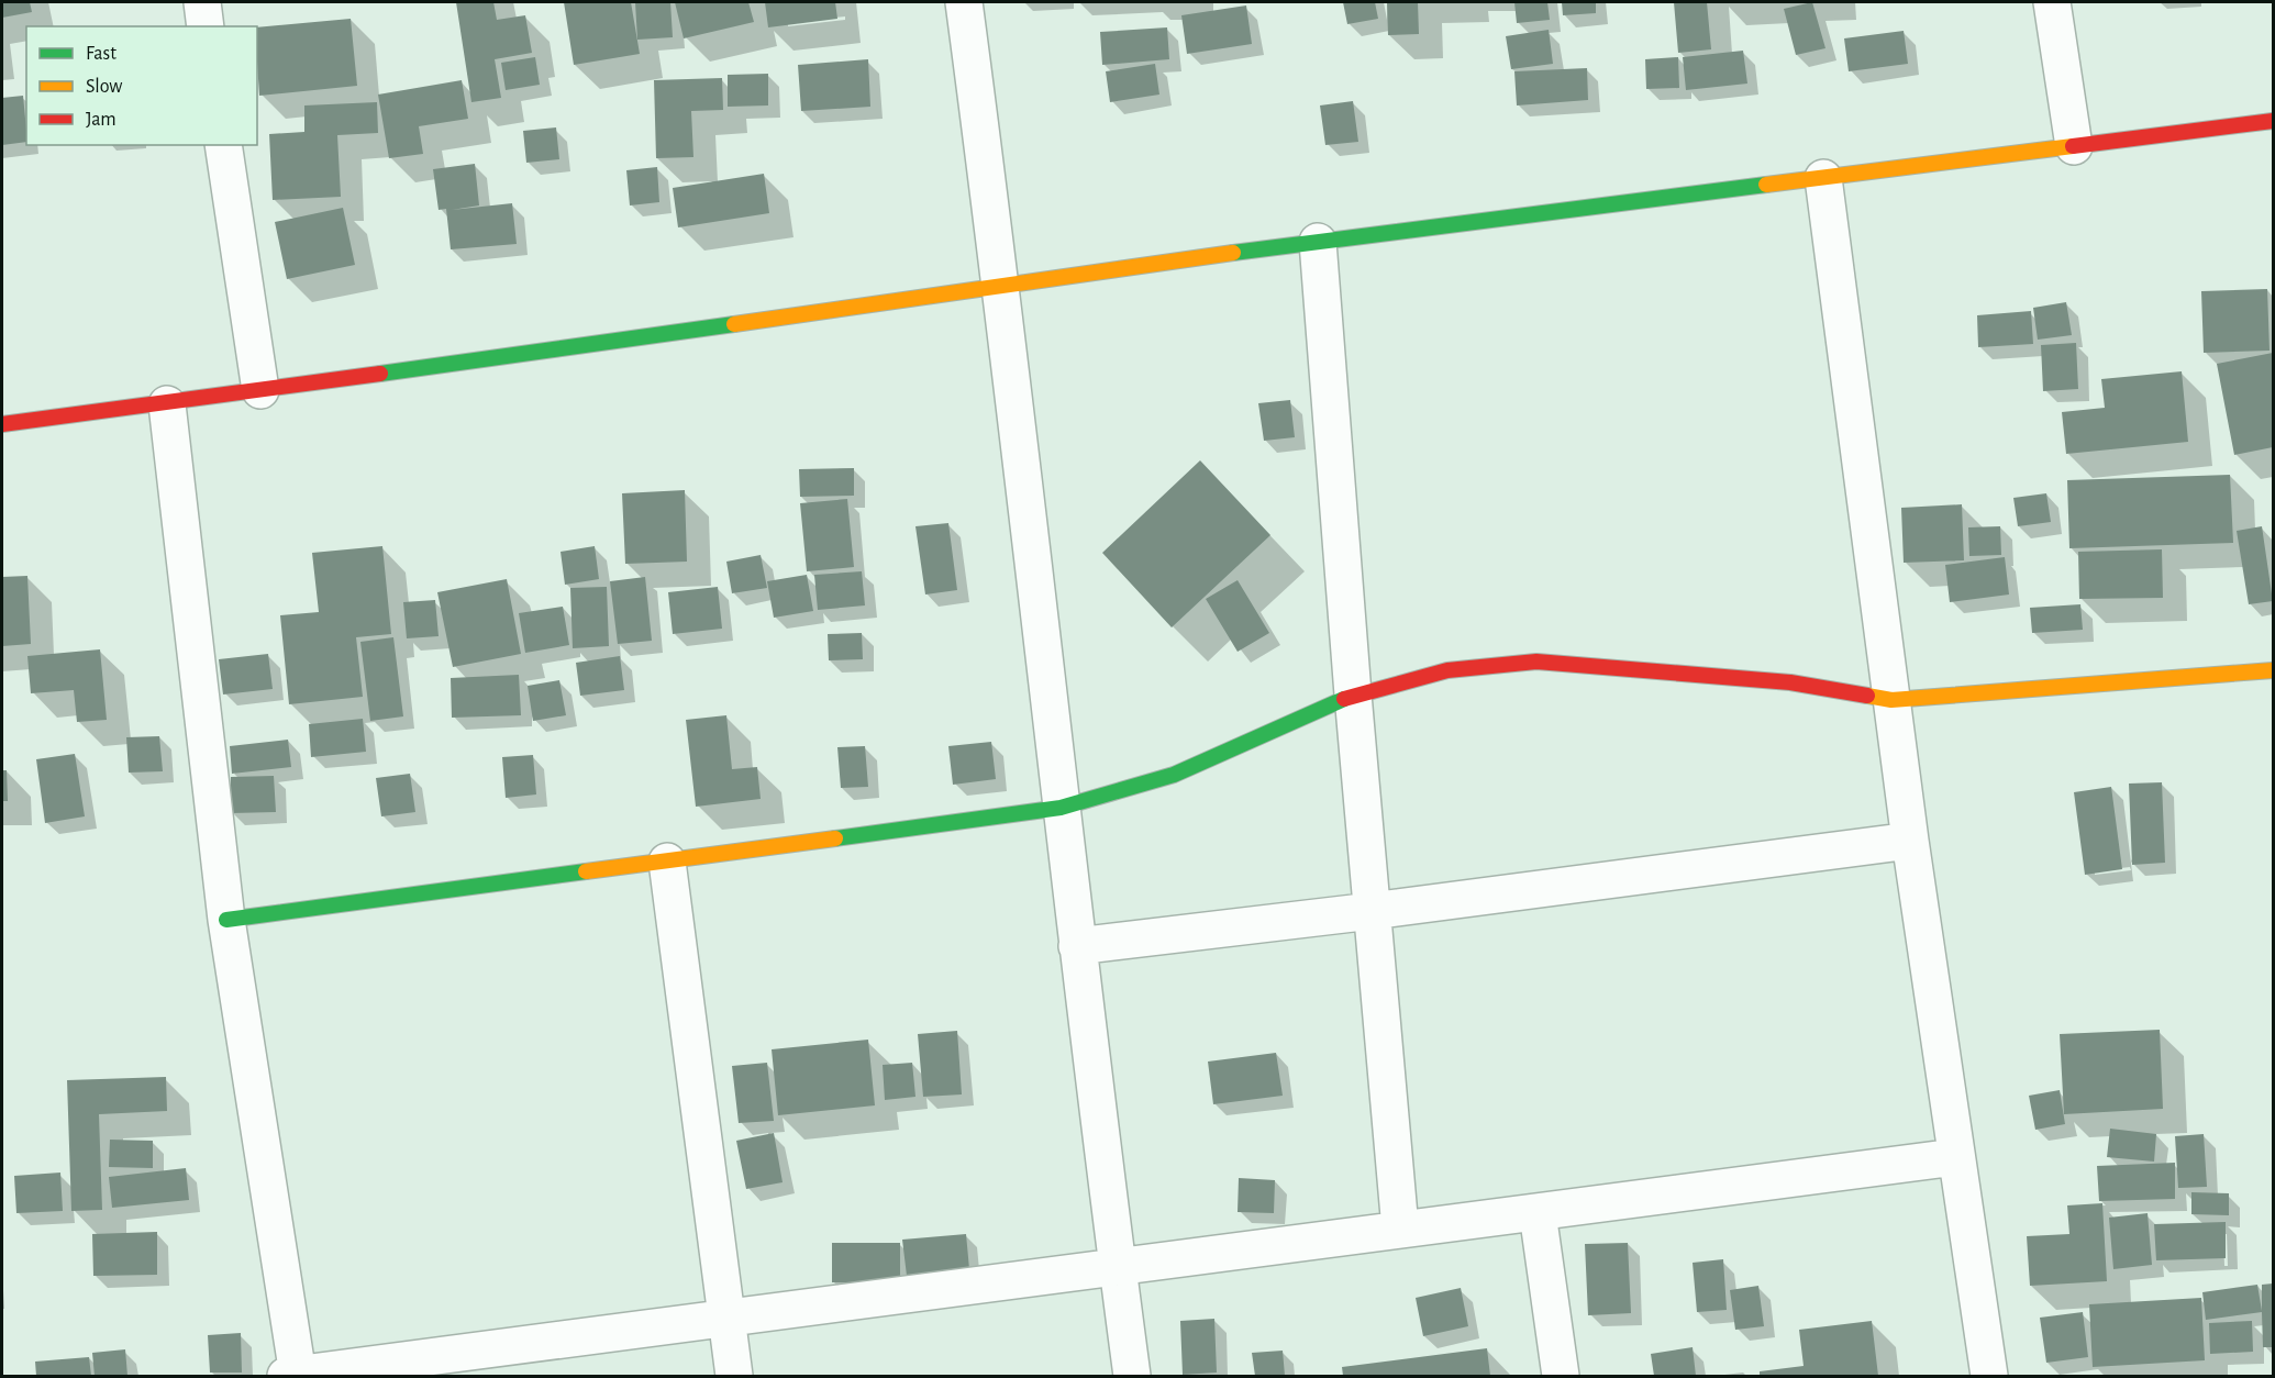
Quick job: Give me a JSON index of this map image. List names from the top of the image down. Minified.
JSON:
{"legend":["Fast","Slow","Jam"]}
